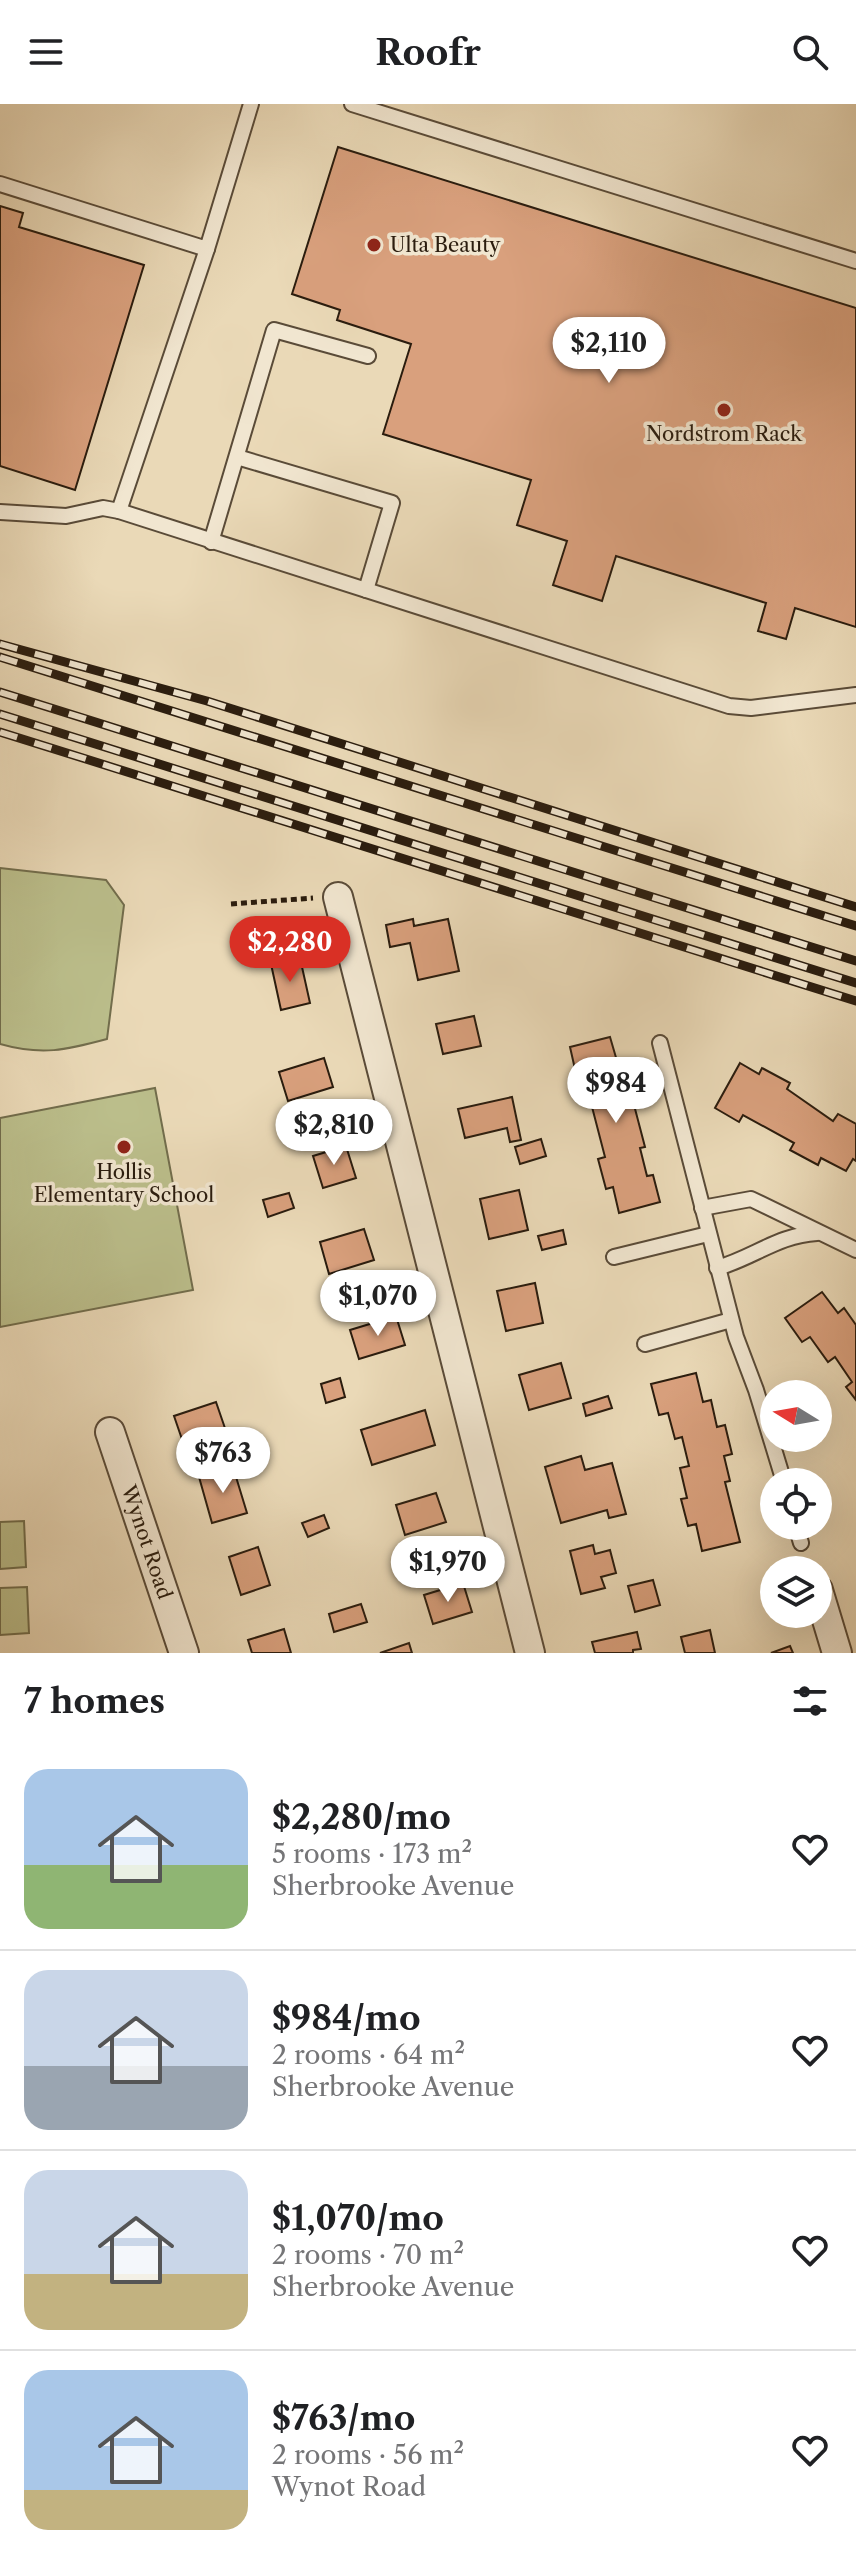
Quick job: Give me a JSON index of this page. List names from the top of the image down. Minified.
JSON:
{"streets":{"street":["Wynot Road"]},"places":["Ulta Beauty","Nordstrom Rack","Hollis Elementary School"],"north":"left","page":{"header":"Roofr","price":["$2,110","$2,280","$984","$2,810","$1,070","$763","$1,970"],"heading":"7 homes","list":[{"name":"$2,280/mo","note":"5 rooms · 173 m² · Sherbrooke Avenue"},{"name":"$984/mo","note":"2 rooms · 64 m² · Sherbrooke Avenue"},{"name":"$1,070/mo","note":"2 rooms · 70 m² · Sherbrooke Avenue"},{"name":"$763/mo","note":"2 rooms · 56 m² · Wynot Road"}]}}
